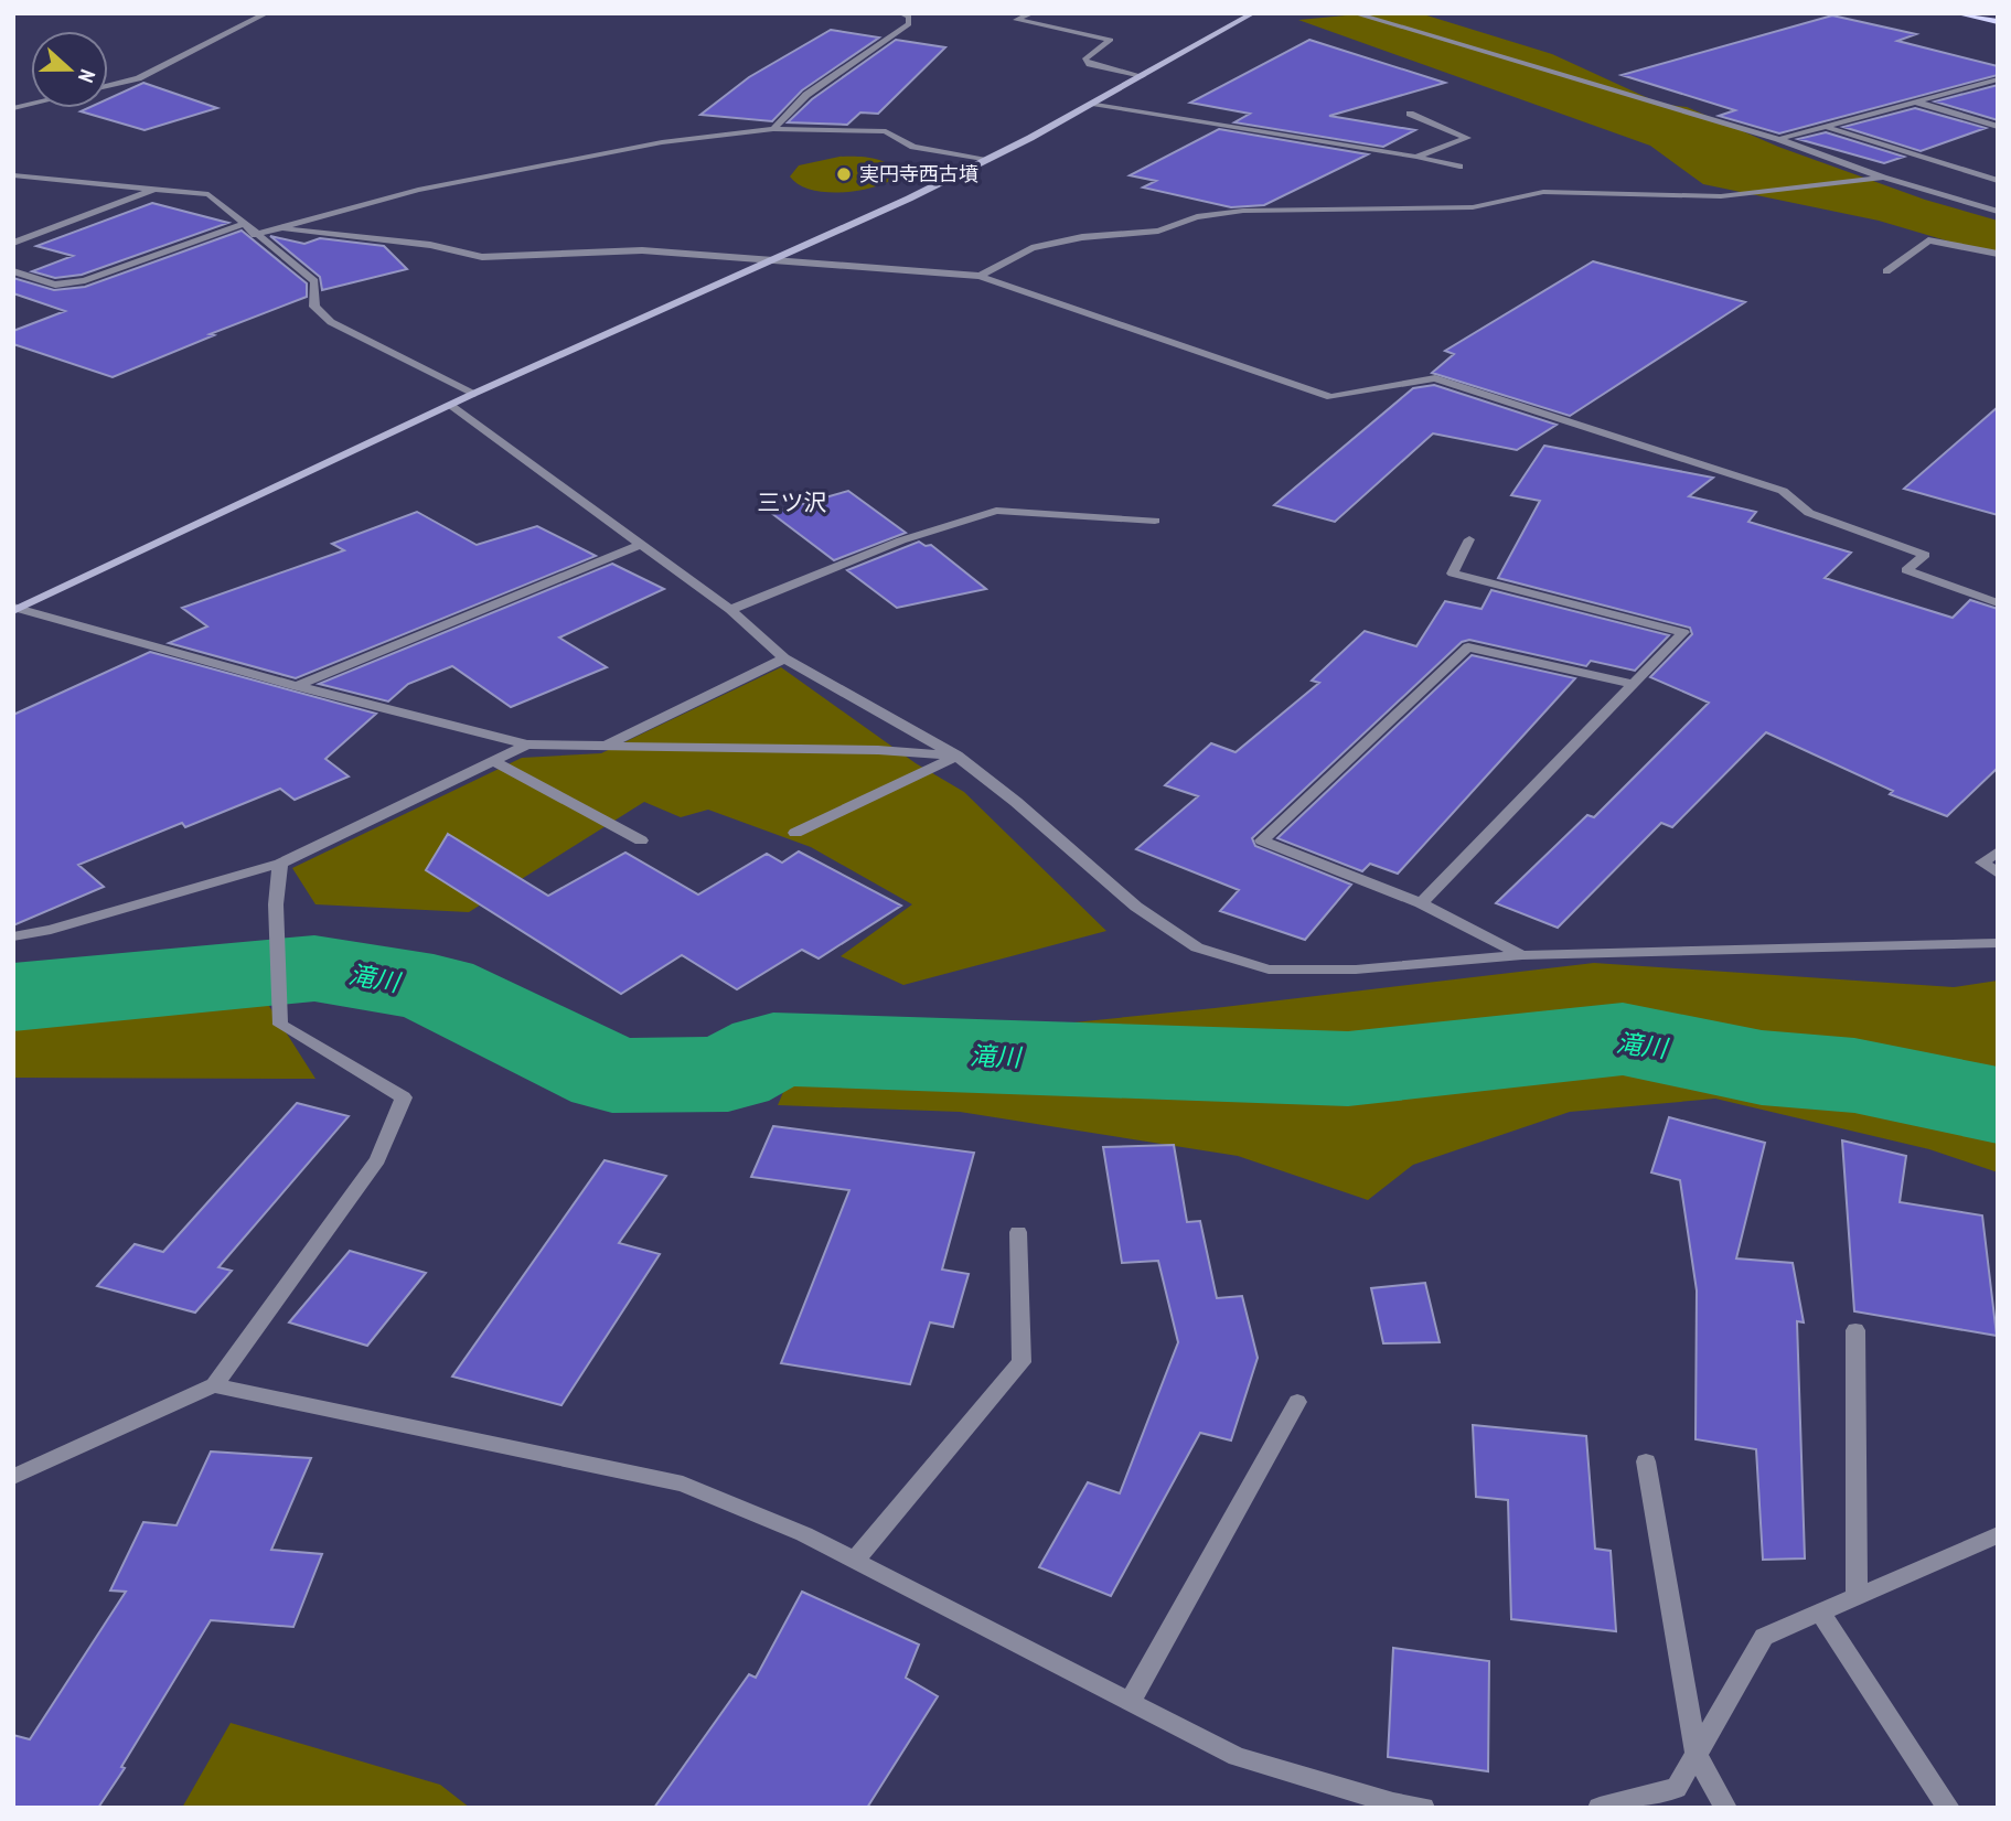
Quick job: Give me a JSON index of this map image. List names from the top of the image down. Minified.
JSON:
{"districts":["三ツ沢"],"water":["滝川"],"places":["実円寺西古墳"],"north":"right"}
